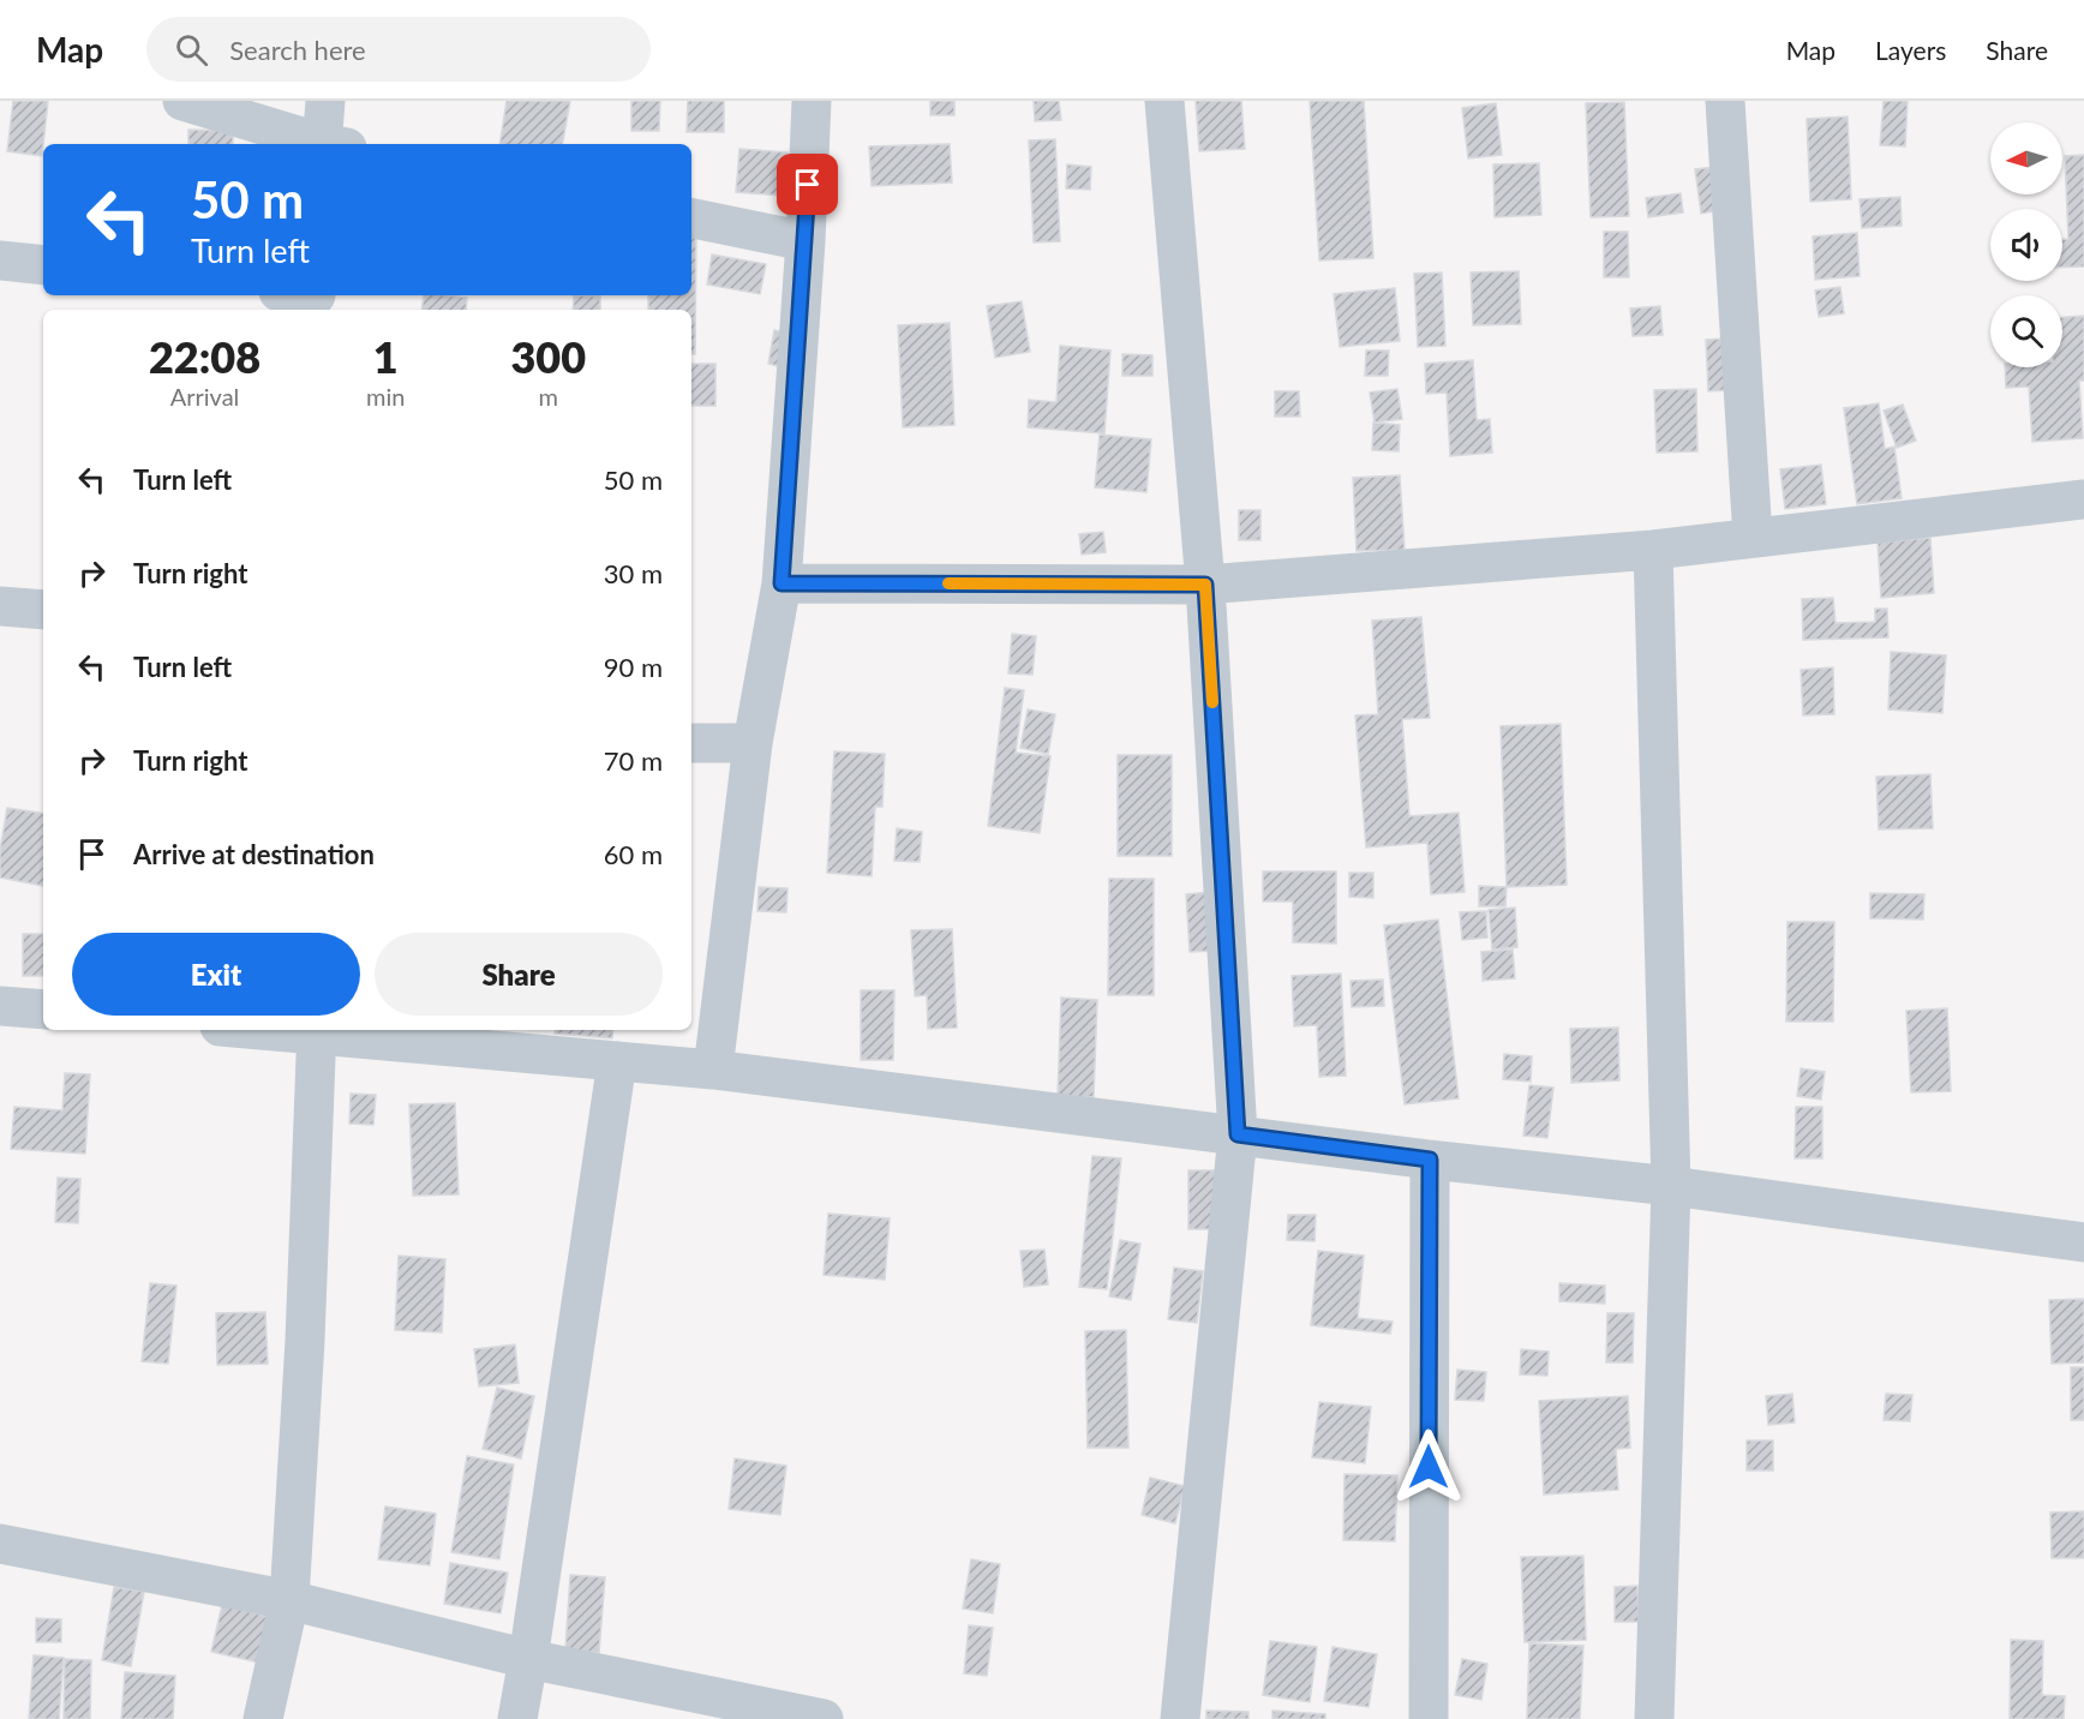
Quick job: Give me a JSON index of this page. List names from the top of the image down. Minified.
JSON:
{"north":"left","page":{"header":"Map","search":"Search here","nav":["Map","Layers","Share"],"turn":["50 m","Turn left"],"eta":["22:08","Arrival","1","min","300","m"],"list":[{"name":"Turn left","value":"50 m"},{"name":"Turn right","value":"30 m"},{"name":"Turn left","value":"90 m"},{"name":"Turn right","value":"70 m"},{"name":"Arrive at destination","value":"60 m"}],"buttons":["Exit","Share"]}}
